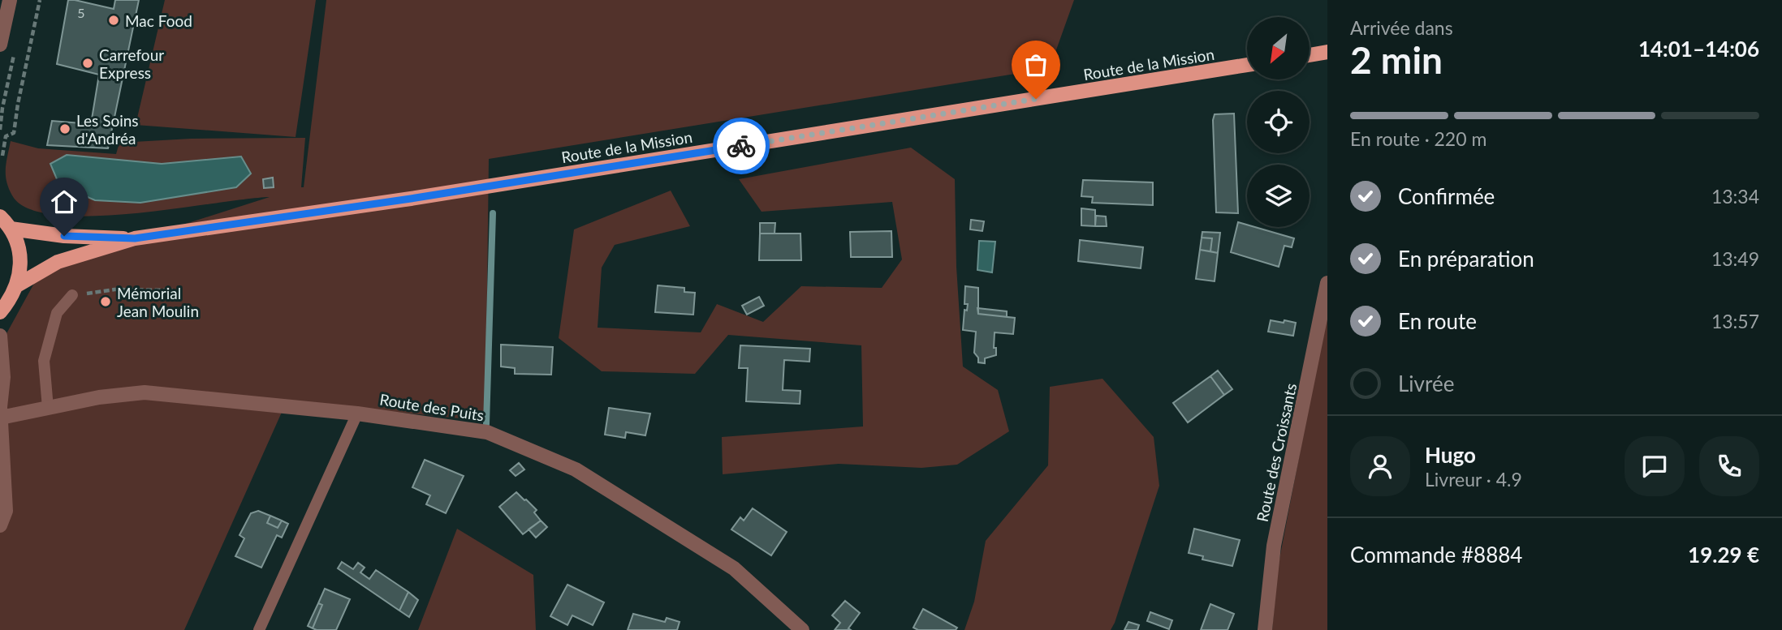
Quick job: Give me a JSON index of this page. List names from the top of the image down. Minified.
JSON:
{"streets":{"main road":["Route de la Mission"],"street":["Route des Puits","Route des Croissants"]},"places":["Mac Food","Carrefour Express","Les Soins d'Andréa","Mémorial Jean Moulin"],"house_numbers":["5"],"north":"bottom left","page":{"heading":["2 min","Arrivée dans","14:01–14:06"],"panel":["Hugo","Livreur · 4.9","Commande #8884","19.29 €"],"bar":"En route · 220 m","list":[["Confirmée","13:34"],["En préparation","13:49"],["En route","13:57"],"Livrée"]}}
